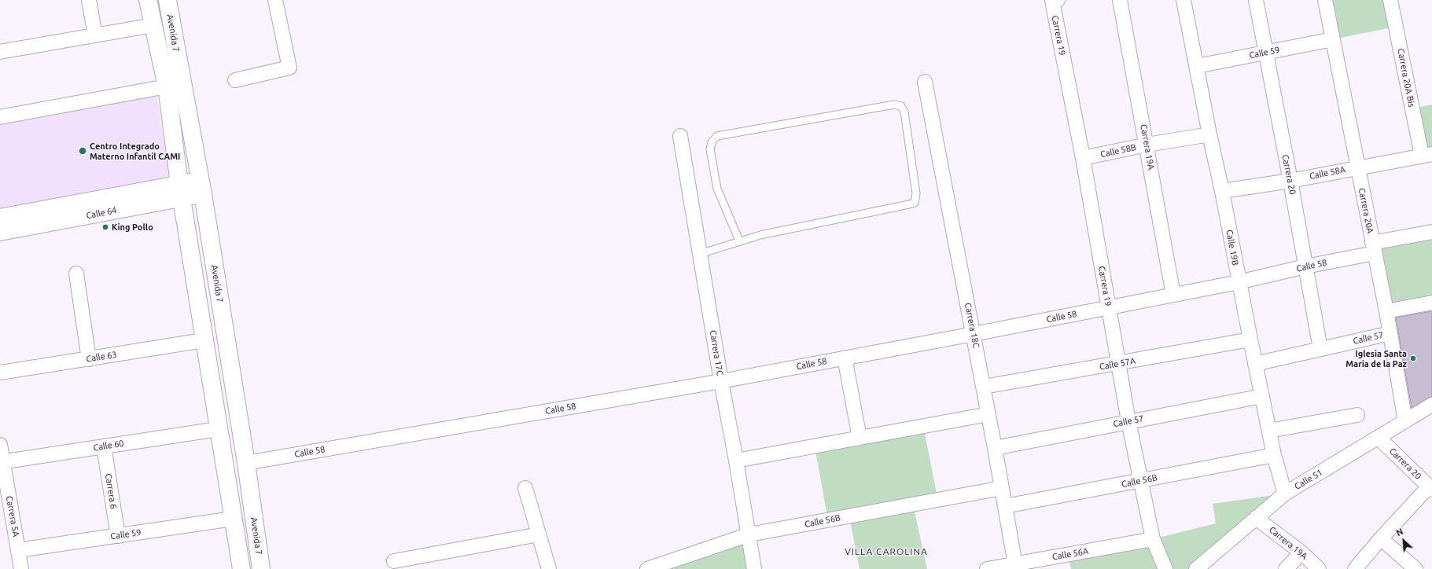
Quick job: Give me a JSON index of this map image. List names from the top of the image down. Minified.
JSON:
{"streets":{"main road":["Avenida 7","Calle 64"],"street":["Carrera 19","Calle 59","Carrera 20A Bis","Carrera 19A","Calle 58B","Calle 58A","Carrera 20","Carrera 20A","Calle 19B","Calle 58","Carrera 18C","Calle 57","Carrera 17C","Calle 63","Calle 57A","Calle 60","Calle 51","Calle 56B","Carrera 6","Carrera 5A","Calle 56A"]},"crossings":[["Avenida 7","Calle 59"],["Avenida 7","Calle 64"],["Avenida 7","Calle 58"],["Avenida 7","Calle 63"],["Avenida 7","Calle 60"],["Carrera 19","Calle 58B"],["Carrera 19","Calle 58"],["Carrera 19","Calle 57"],["Carrera 19","Calle 57A"],["Carrera 19","Calle 56B"],["Carrera 19","Calle 56A"],["Calle 59","Carrera 20"],["Calle 59","Carrera 20A"],["Calle 59","Calle 19B"],["Calle 59","Carrera 6"],["Calle 59","Carrera 5A"],["Carrera 20A Bis","Calle 58A"],["Carrera 19A","Calle 58B"],["Carrera 19A","Calle 58"],["Carrera 19A","Calle 51"],["Calle 58B","Calle 19B"],["Calle 58A","Carrera 20"],["Calle 58A","Carrera 20A"],["Calle 58A","Calle 19B"],["Carrera 20","Calle 58"],["Carrera 20","Calle 57"],["Carrera 20","Calle 51"],["Carrera 20A","Calle 58"],["Carrera 20A","Calle 57"],["Carrera 20A","Calle 51"],["Calle 19B","Calle 58"],["Calle 19B","Calle 57"],["Calle 19B","Calle 57A"],["Calle 19B","Calle 51"],["Calle 19B","Calle 56B"],["Calle 58","Carrera 18C"],["Calle 58","Carrera 17C"],["Carrera 18C","Calle 57"],["Carrera 18C","Calle 57A"],["Carrera 18C","Calle 56B"],["Carrera 18C","Calle 56A"],["Carrera 17C","Calle 56B"],["Calle 60","Carrera 6"],["Calle 60","Carrera 5A"]],"districts":["VILLA CAROLINA"],"places":["Centro Integrado Materno Infantil CAMI","King Pollo","Iglesia Santa Maria de la Paz"],"north":"top left"}
